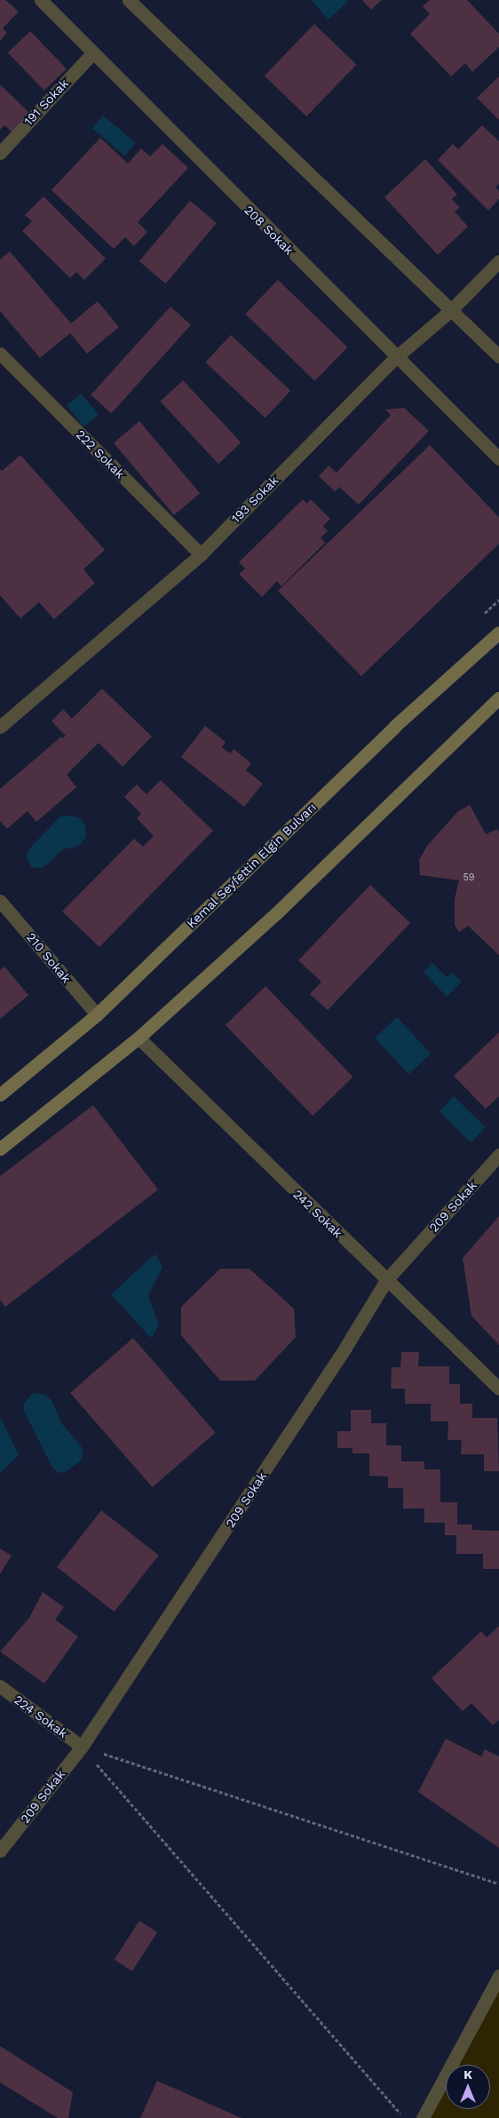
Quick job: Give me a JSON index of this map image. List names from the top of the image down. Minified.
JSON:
{"streets":{"main road":["Kemal Seyfettin Elgin Bulvarı"],"street":["191 Sokak","208 Sokak","222 Sokak","193 Sokak","210 Sokak","209 Sokak","242 Sokak","224 Sokak"]},"crossings":[["191 Sokak","208 Sokak"],["208 Sokak","193 Sokak"],["222 Sokak","193 Sokak"],["Kemal Seyfettin Elgin Bulvarı","210 Sokak"],["209 Sokak","242 Sokak"],["209 Sokak","224 Sokak"]],"house_numbers":["59"],"north":"top"}
